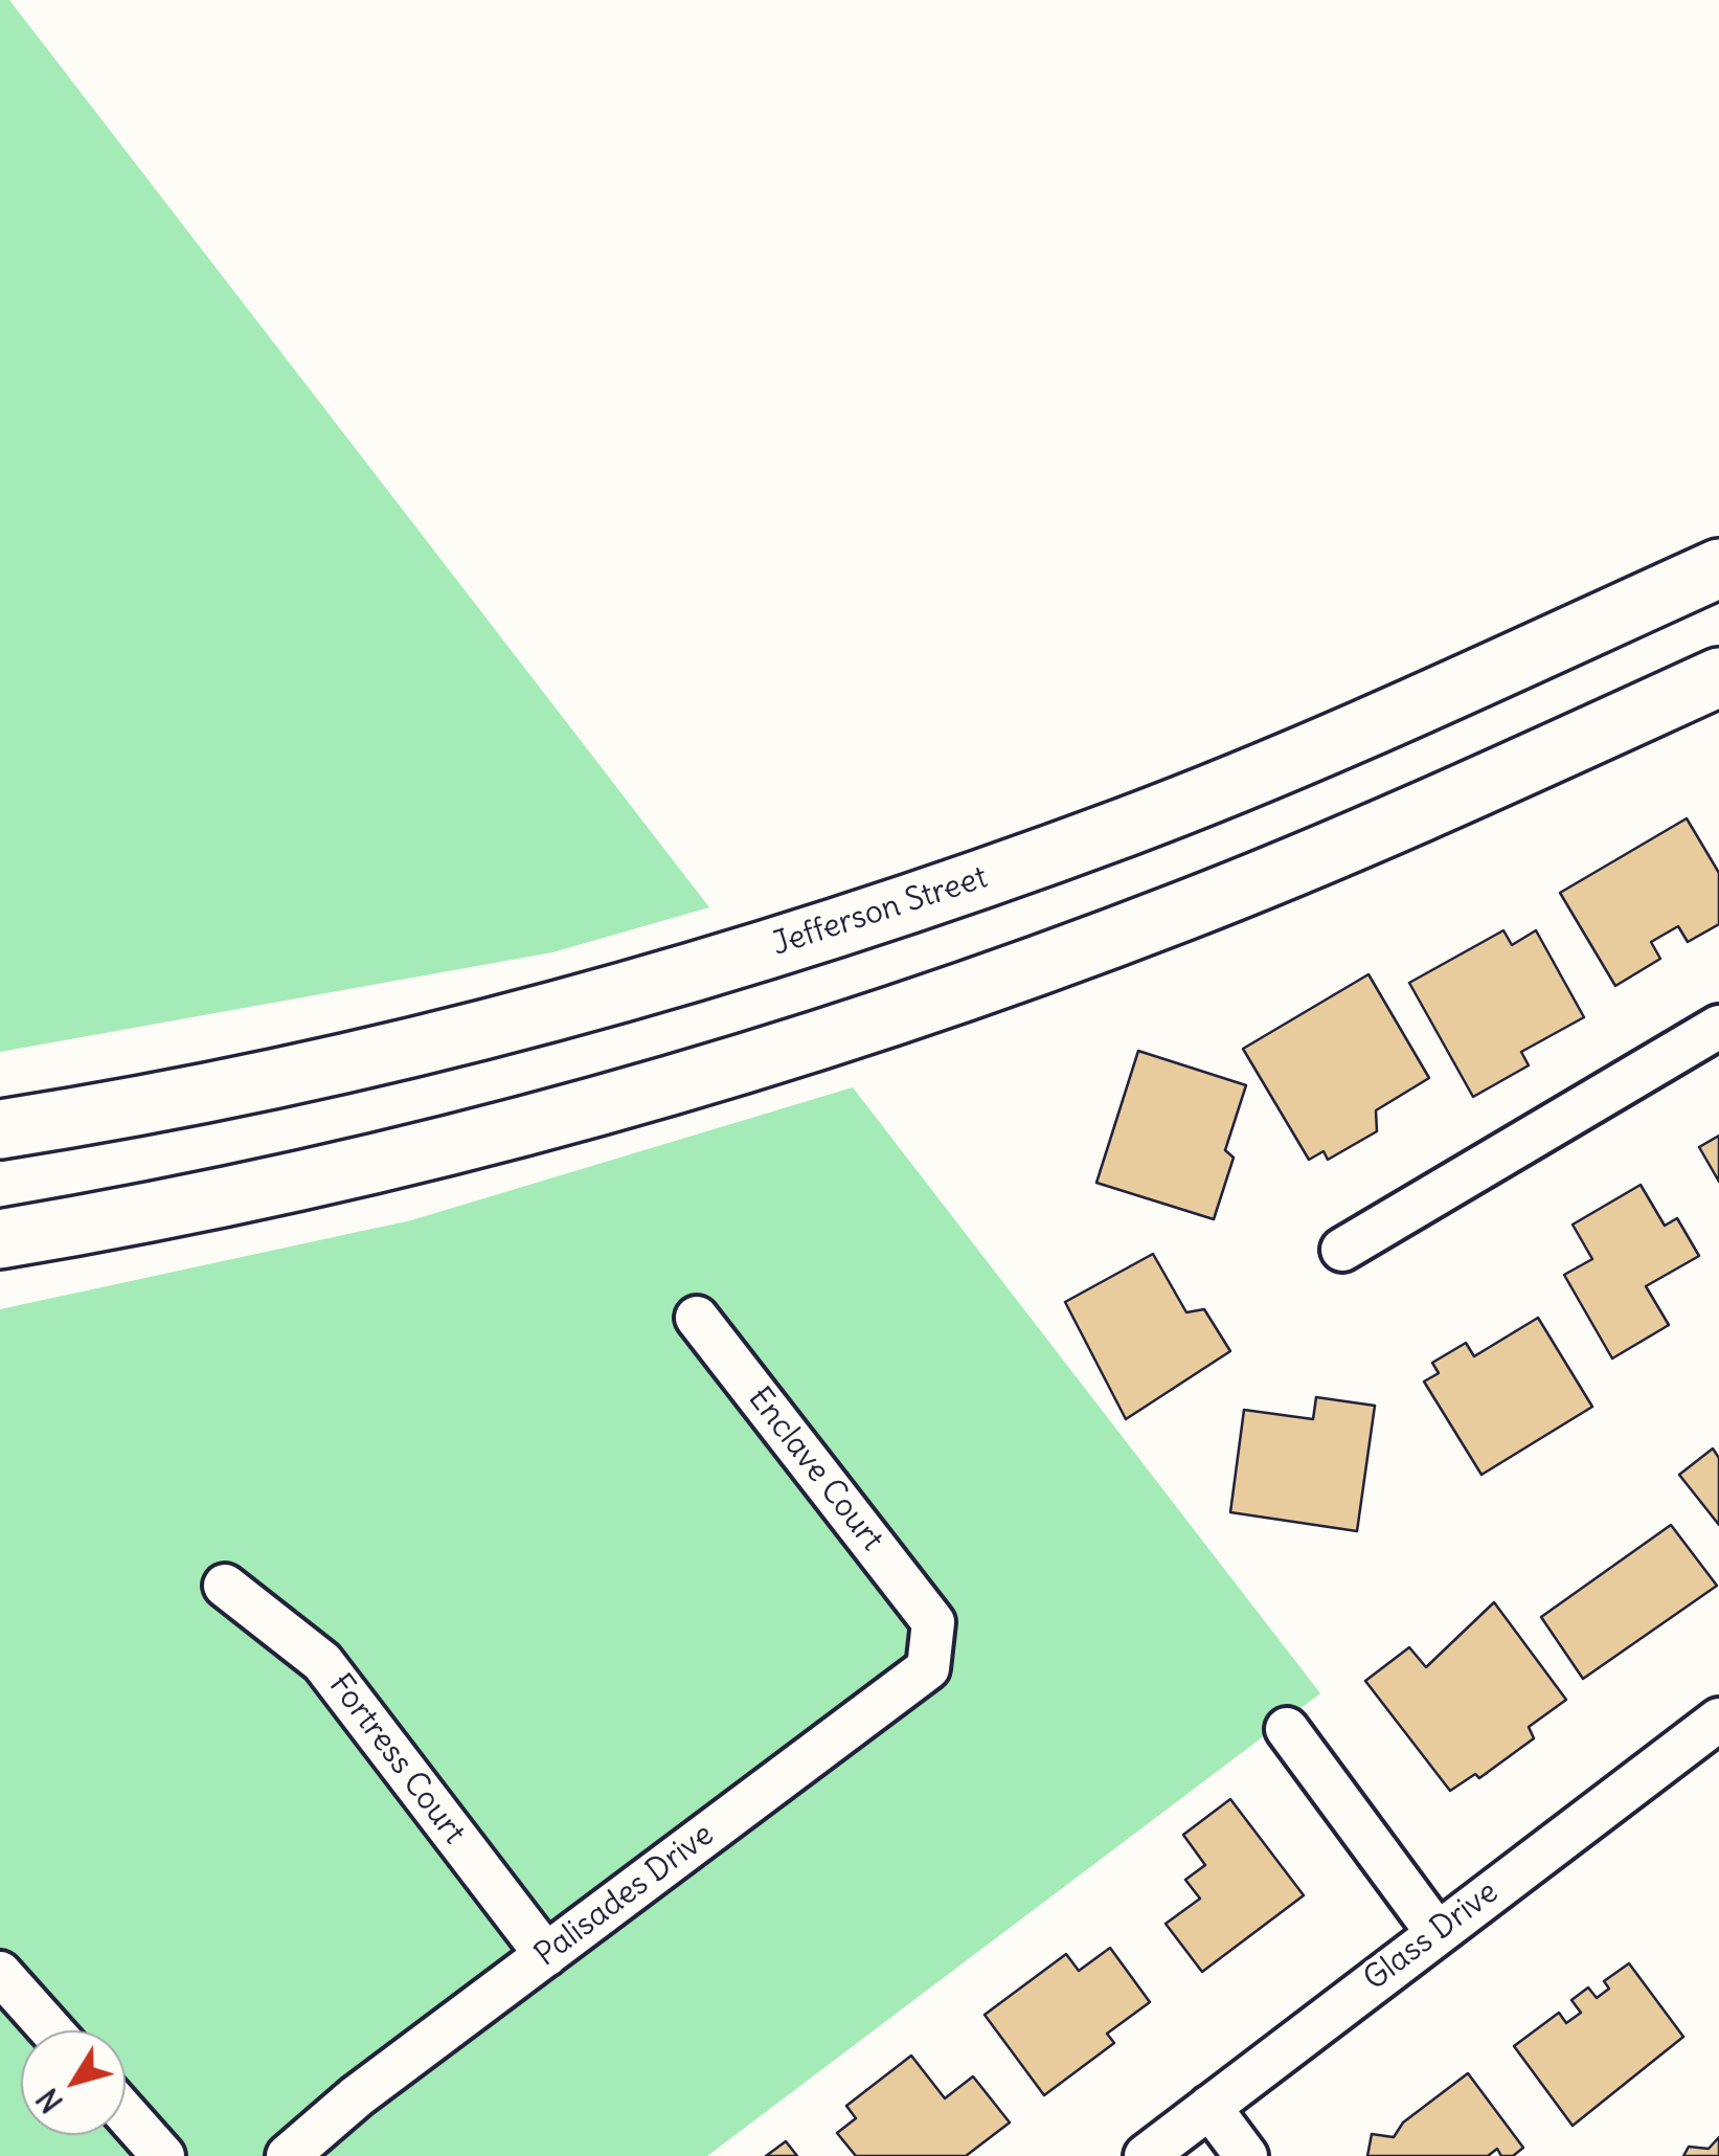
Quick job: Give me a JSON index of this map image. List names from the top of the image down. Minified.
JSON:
{"streets":{"main road":["Jefferson Street"],"street":["Enclave Court","Fortress Court","Palisades Drive","Glass Drive"]},"crossings":[["Enclave Court","Palisades Drive"],["Fortress Court","Palisades Drive"]],"north":"bottom left"}
